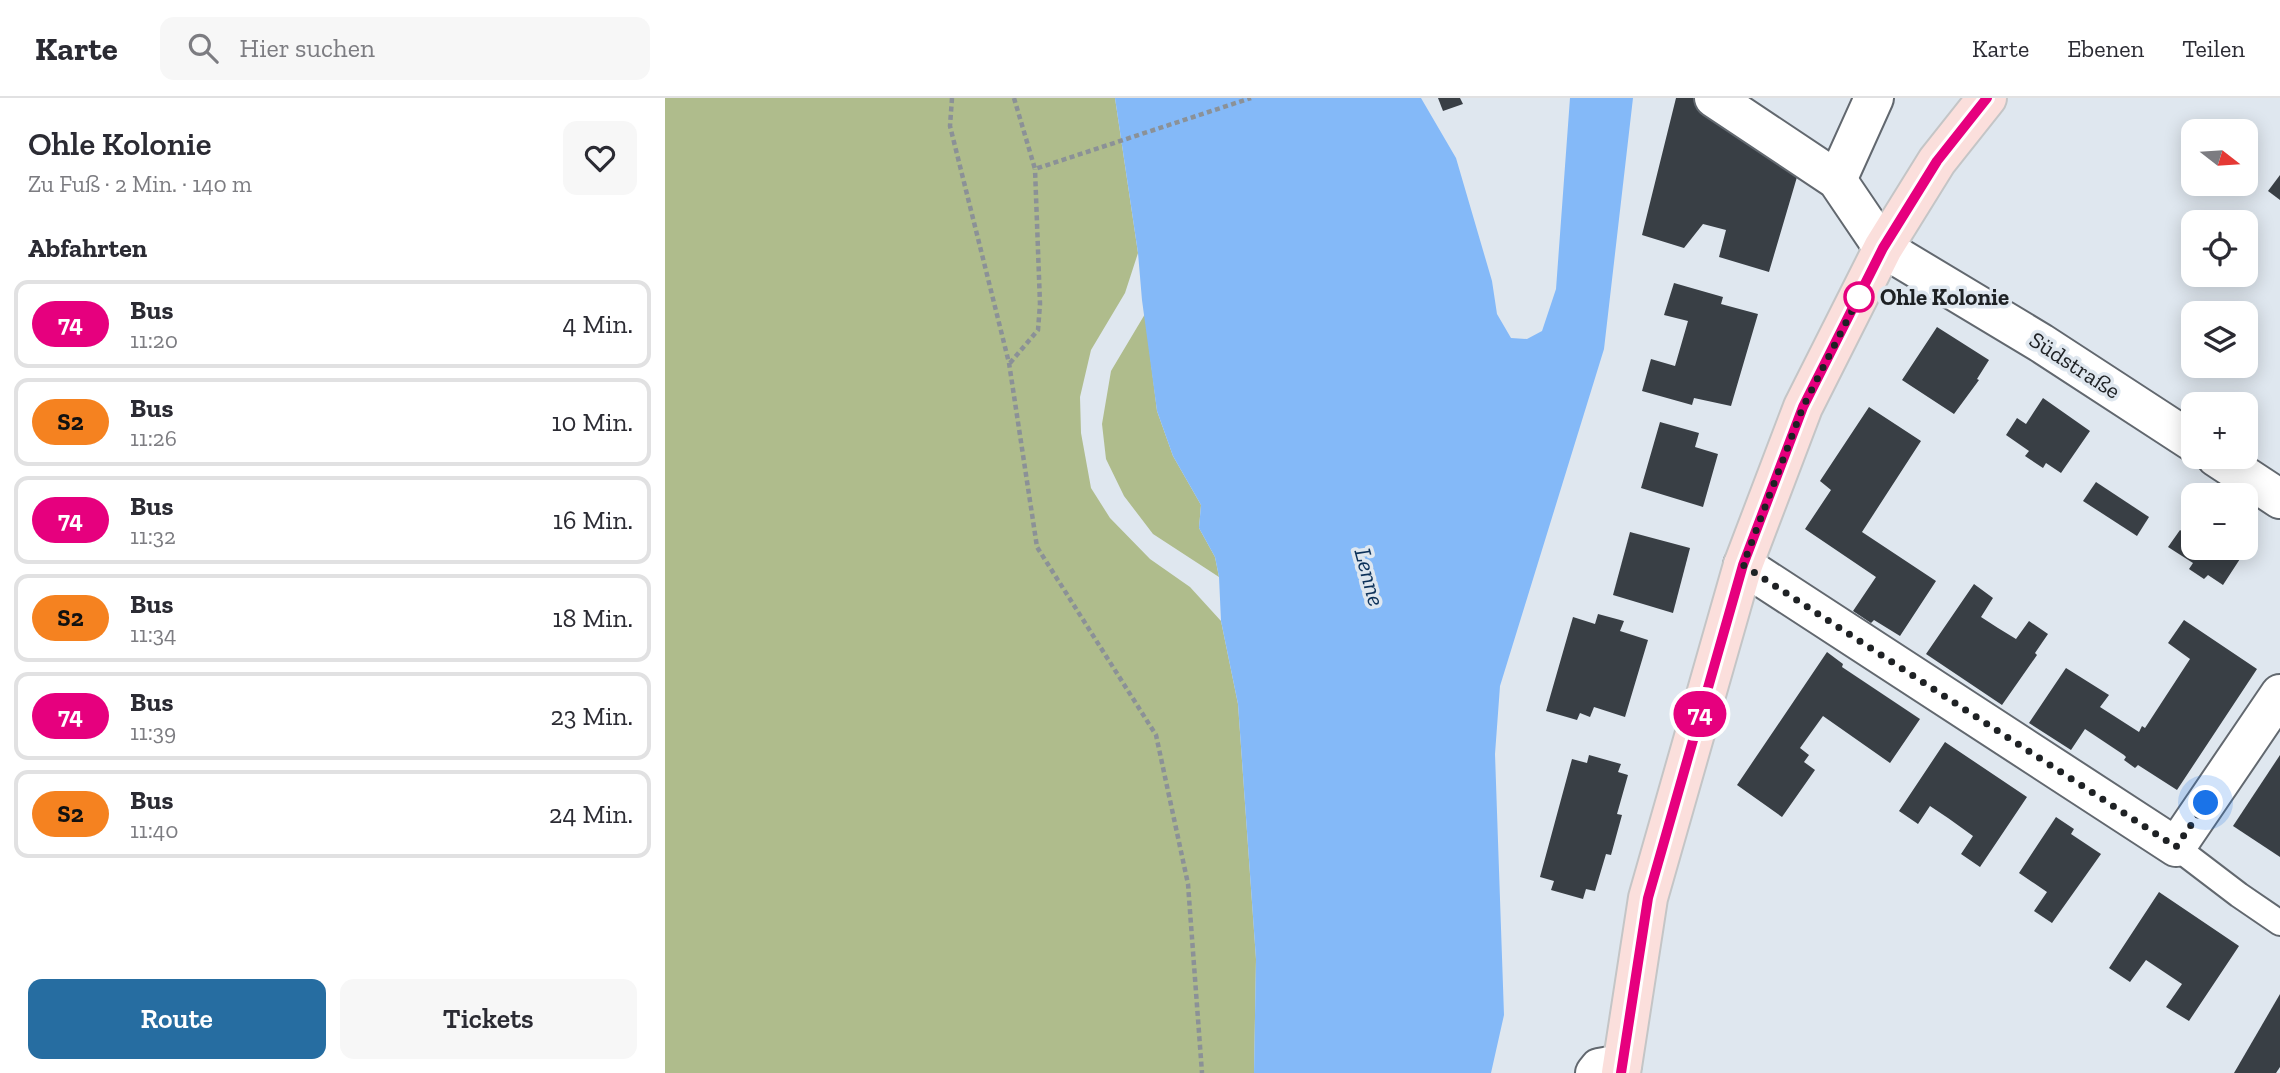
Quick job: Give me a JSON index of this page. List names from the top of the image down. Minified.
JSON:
{"streets":{"street":["Südstraße"]},"water":["Lenne"],"places":["Ohle Kolonie"],"lines":["bus line 74"],"north":"right","page":{"header":"Karte","search":"Hier suchen","nav":["Karte","Ebenen","Teilen"],"heading":[["Ohle Kolonie","Zu Fuß · 2 Min. · 140 m"],"Abfahrten"],"on_map":"74","map_buttons":["+","−"],"list":[{"mark":"74","name":"Bus","note":"11:20","value":"4 Min."},{"mark":"S2","name":"Bus","note":"11:26","value":"10 Min."},{"mark":"74","name":"Bus","note":"11:32","value":"16 Min."},{"mark":"S2","name":"Bus","note":"11:34","value":"18 Min."},{"mark":"74","name":"Bus","note":"11:39","value":"23 Min."},{"mark":"S2","name":"Bus","note":"11:40","value":"24 Min."}],"buttons":["Route","Tickets"]}}
